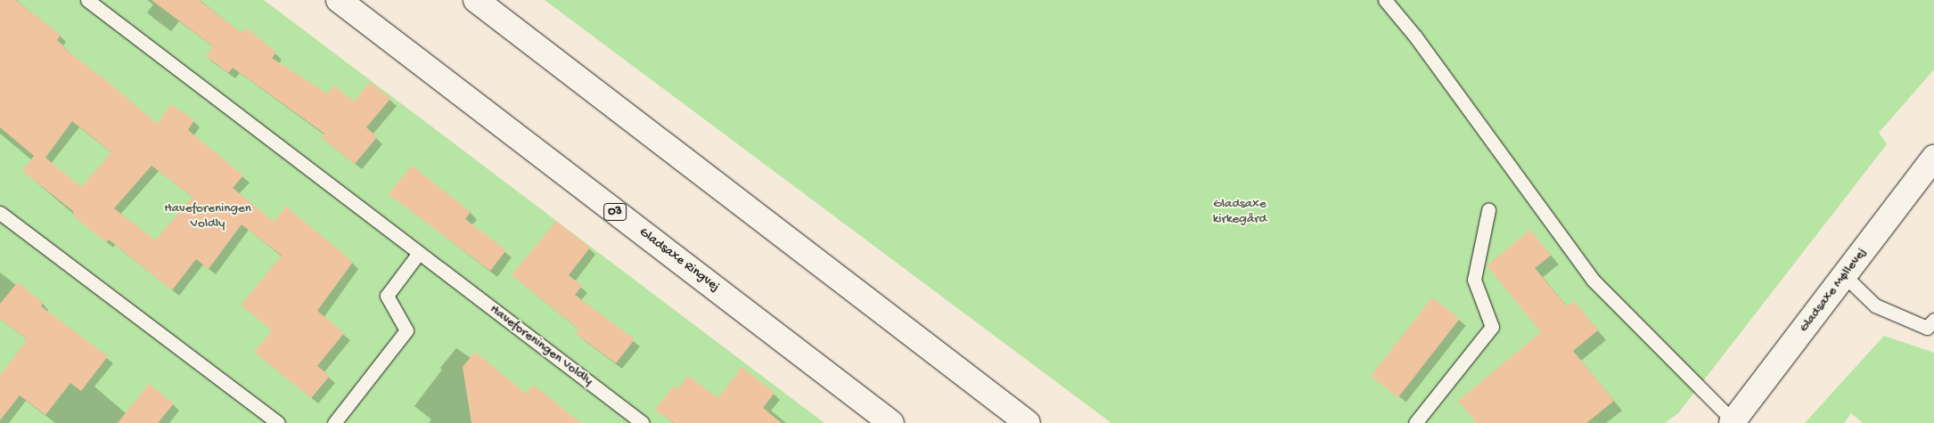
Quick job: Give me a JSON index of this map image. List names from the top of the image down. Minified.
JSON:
{"streets":{"main road":["O3","Gladsaxe Ringvej","Gladsaxe Møllevej"],"lane":["Haveforeningen Voldly"]},"parks":["Gladsaxe kirkegård","Haveforeningen Voldly"]}
